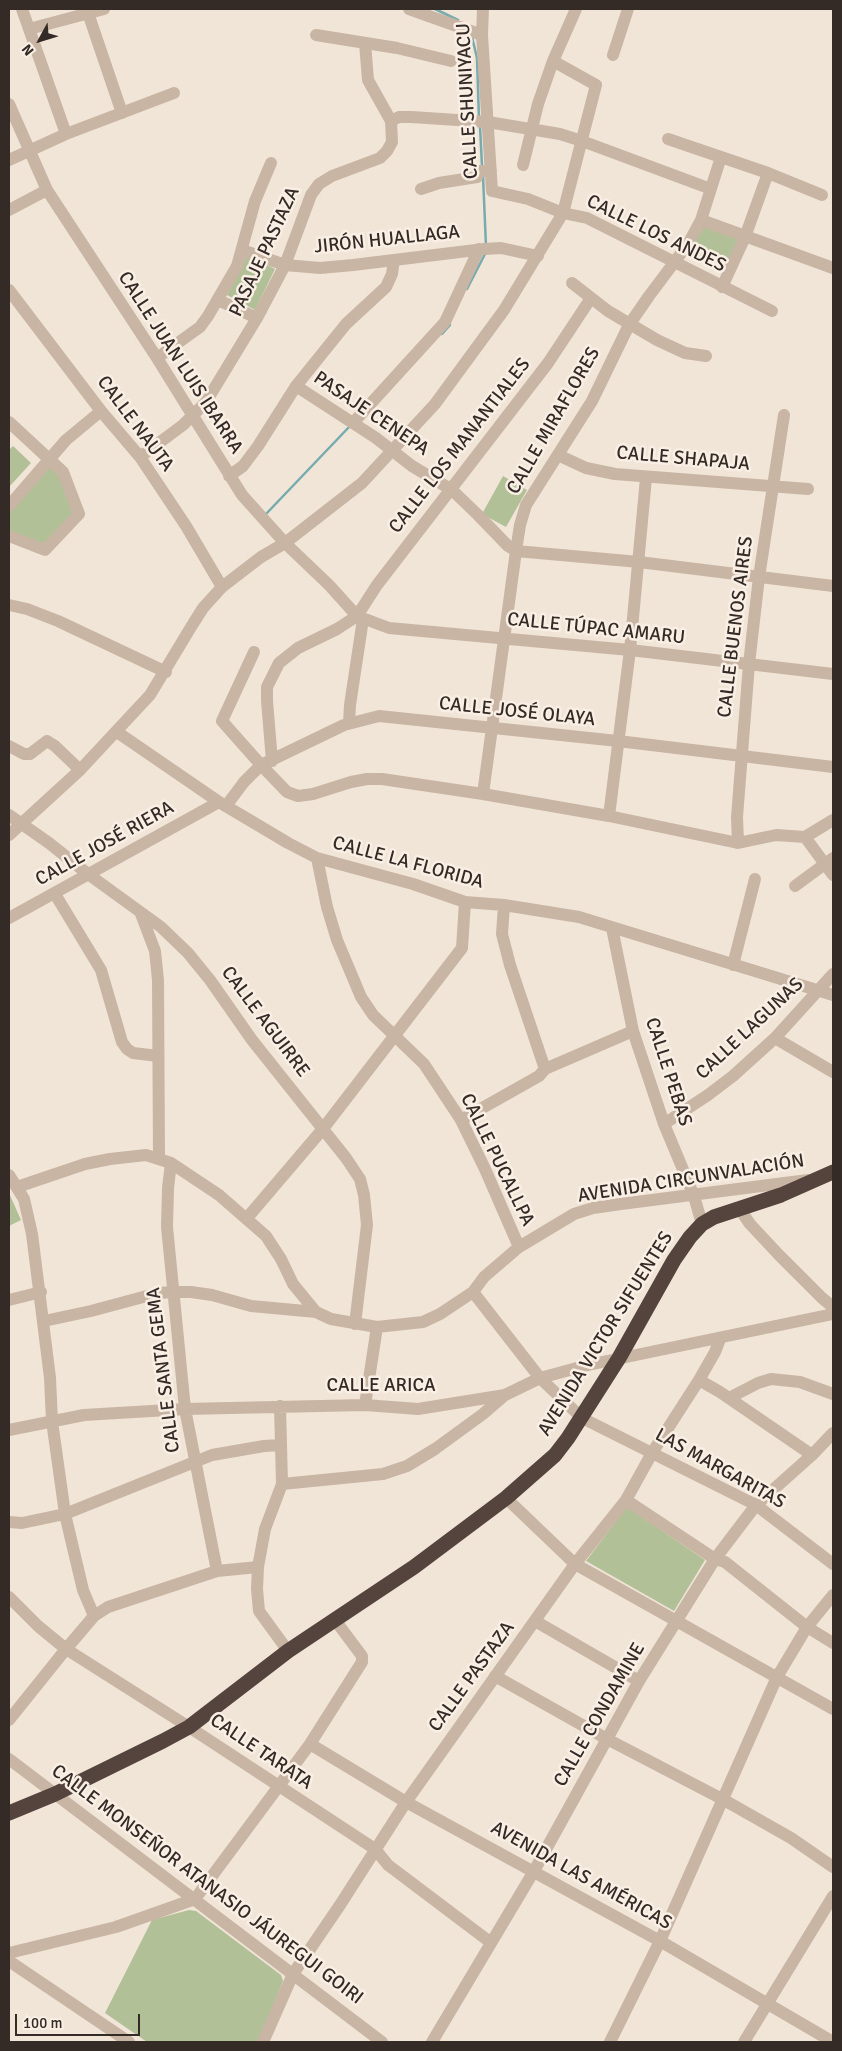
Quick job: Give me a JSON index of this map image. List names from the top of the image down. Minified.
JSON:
{"streets":{"highway":["AVENIDA VICTOR SIFUENTES"],"street":["CALLE SHUNIYACU","CALLE LOS ANDES","JIRÓN HUALLAGA","PASAJE PASTAZA","CALLE JUAN LUIS IBARRA","PASAJE CENEPA","CALLE MIRAFLORES","CALLE NAUTA","CALLE LOS MANANTIALES","CALLE SHAPAJA","CALLE BUENOS AIRES","CALLE TÚPAC AMARU","CALLE JOSÉ OLAYA","CALLE JOSÉ RIERA","CALLE LA FLORIDA","CALLE AGUIRRE","CALLE LAGUNAS","CALLE PEBAS","CALLE PUCALLPA","AVENIDA CIRCUNVALACIÓN","CALLE SANTA GEMA","CALLE ARICA","LAS MARGARITAS","CALLE PASTAZA","CALLE CONDAMINE","CALLE TARATA","AVENIDA LAS AMÉRICAS","CALLE MONSEÑOR ATANASIO JÁUREGUI GOIRI"]},"crossings":[["CALLE SHUNIYACU","CALLE LOS ANDES"],["CALLE LOS ANDES","CALLE MIRAFLORES"],["JIRÓN HUALLAGA","PASAJE PASTAZA"],["PASAJE PASTAZA","CALLE JUAN LUIS IBARRA"],["PASAJE PASTAZA","CALLE NAUTA"],["CALLE JUAN LUIS IBARRA","CALLE LOS MANANTIALES"],["CALLE JUAN LUIS IBARRA","CALLE TÚPAC AMARU"],["PASAJE CENEPA","CALLE MIRAFLORES"],["PASAJE CENEPA","CALLE LOS MANANTIALES"],["CALLE MIRAFLORES","CALLE SHAPAJA"],["CALLE MIRAFLORES","CALLE TÚPAC AMARU"],["CALLE MIRAFLORES","CALLE JOSÉ OLAYA"],["CALLE LOS MANANTIALES","CALLE TÚPAC AMARU"],["CALLE SHAPAJA","CALLE BUENOS AIRES"],["CALLE BUENOS AIRES","CALLE TÚPAC AMARU"],["CALLE BUENOS AIRES","CALLE JOSÉ OLAYA"],["CALLE JOSÉ OLAYA","CALLE JOSÉ RIERA"],["CALLE JOSÉ OLAYA","CALLE LA FLORIDA"],["CALLE JOSÉ RIERA","CALLE LA FLORIDA"],["CALLE JOSÉ RIERA","CALLE AGUIRRE"],["CALLE LA FLORIDA","CALLE LAGUNAS"],["CALLE LA FLORIDA","CALLE PEBAS"],["CALLE LA FLORIDA","CALLE PUCALLPA"],["CALLE AGUIRRE","AVENIDA CIRCUNVALACIÓN"],["CALLE AGUIRRE","CALLE SANTA GEMA"],["CALLE LAGUNAS","CALLE PEBAS"],["CALLE PEBAS","AVENIDA CIRCUNVALACIÓN"],["CALLE PEBAS","AVENIDA VICTOR SIFUENTES"],["CALLE PUCALLPA","AVENIDA CIRCUNVALACIÓN"],["AVENIDA CIRCUNVALACIÓN","AVENIDA VICTOR SIFUENTES"],["AVENIDA CIRCUNVALACIÓN","LAS MARGARITAS"],["AVENIDA VICTOR SIFUENTES","CALLE ARICA"],["AVENIDA VICTOR SIFUENTES","LAS MARGARITAS"],["AVENIDA VICTOR SIFUENTES","CALLE TARATA"],["AVENIDA VICTOR SIFUENTES","CALLE MONSEÑOR ATANASIO JÁUREGUI GOIRI"],["CALLE SANTA GEMA","CALLE ARICA"],["CALLE ARICA","LAS MARGARITAS"],["CALLE ARICA","CALLE PASTAZA"],["LAS MARGARITAS","CALLE PASTAZA"],["LAS MARGARITAS","CALLE CONDAMINE"],["CALLE PASTAZA","CALLE TARATA"],["CALLE PASTAZA","AVENIDA LAS AMÉRICAS"],["CALLE PASTAZA","CALLE MONSEÑOR ATANASIO JÁUREGUI GOIRI"],["CALLE CONDAMINE","CALLE TARATA"],["CALLE CONDAMINE","AVENIDA LAS AMÉRICAS"]],"scale_bar":"100 m","north":"bottom left"}
